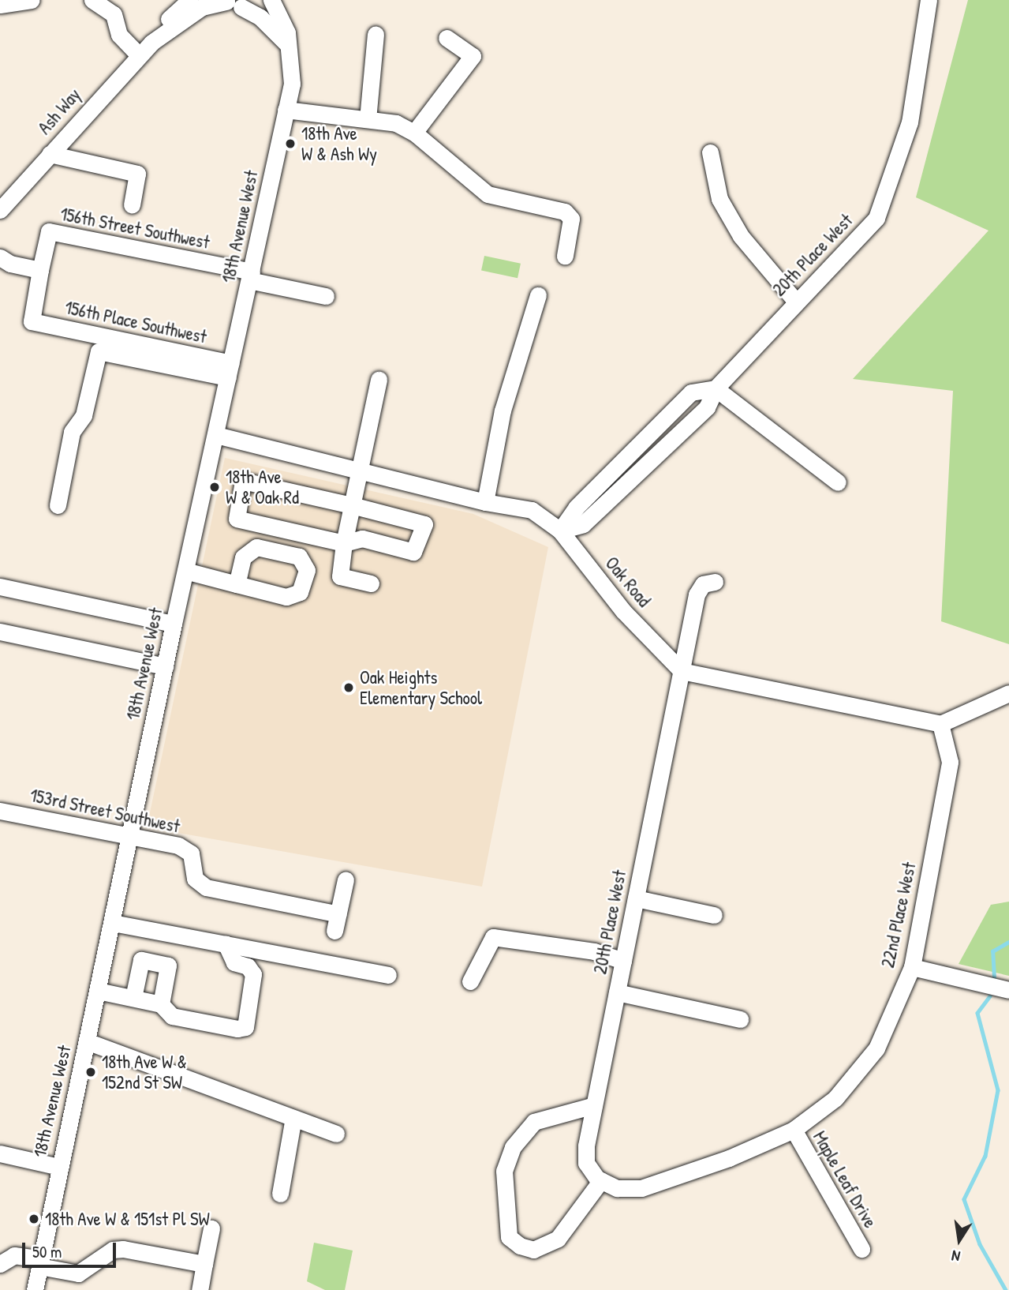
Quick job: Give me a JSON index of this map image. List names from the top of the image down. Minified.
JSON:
{"streets":{"street":["Ash Way","18th Avenue West","156th Street Southwest","20th Place West","156th Place Southwest","Oak Road","153rd Street Southwest","22nd Place West","Maple Leaf Drive"]},"crossings":[["18th Avenue West","156th Street Southwest"],["18th Avenue West","156th Place Southwest"],["18th Avenue West","Oak Road"],["18th Avenue West","153rd Street Southwest"],["156th Street Southwest","156th Place Southwest"],["20th Place West","Oak Road"],["20th Place West","22nd Place West"],["22nd Place West","Maple Leaf Drive"]],"places":["18th Ave W & Ash Wy","18th Ave W & Oak Rd","Oak Heights Elementary School","18th Ave W & 152nd St SW","18th Ave W & 151st Pl SW"],"scale_bar":"50 m","north":"bottom"}
